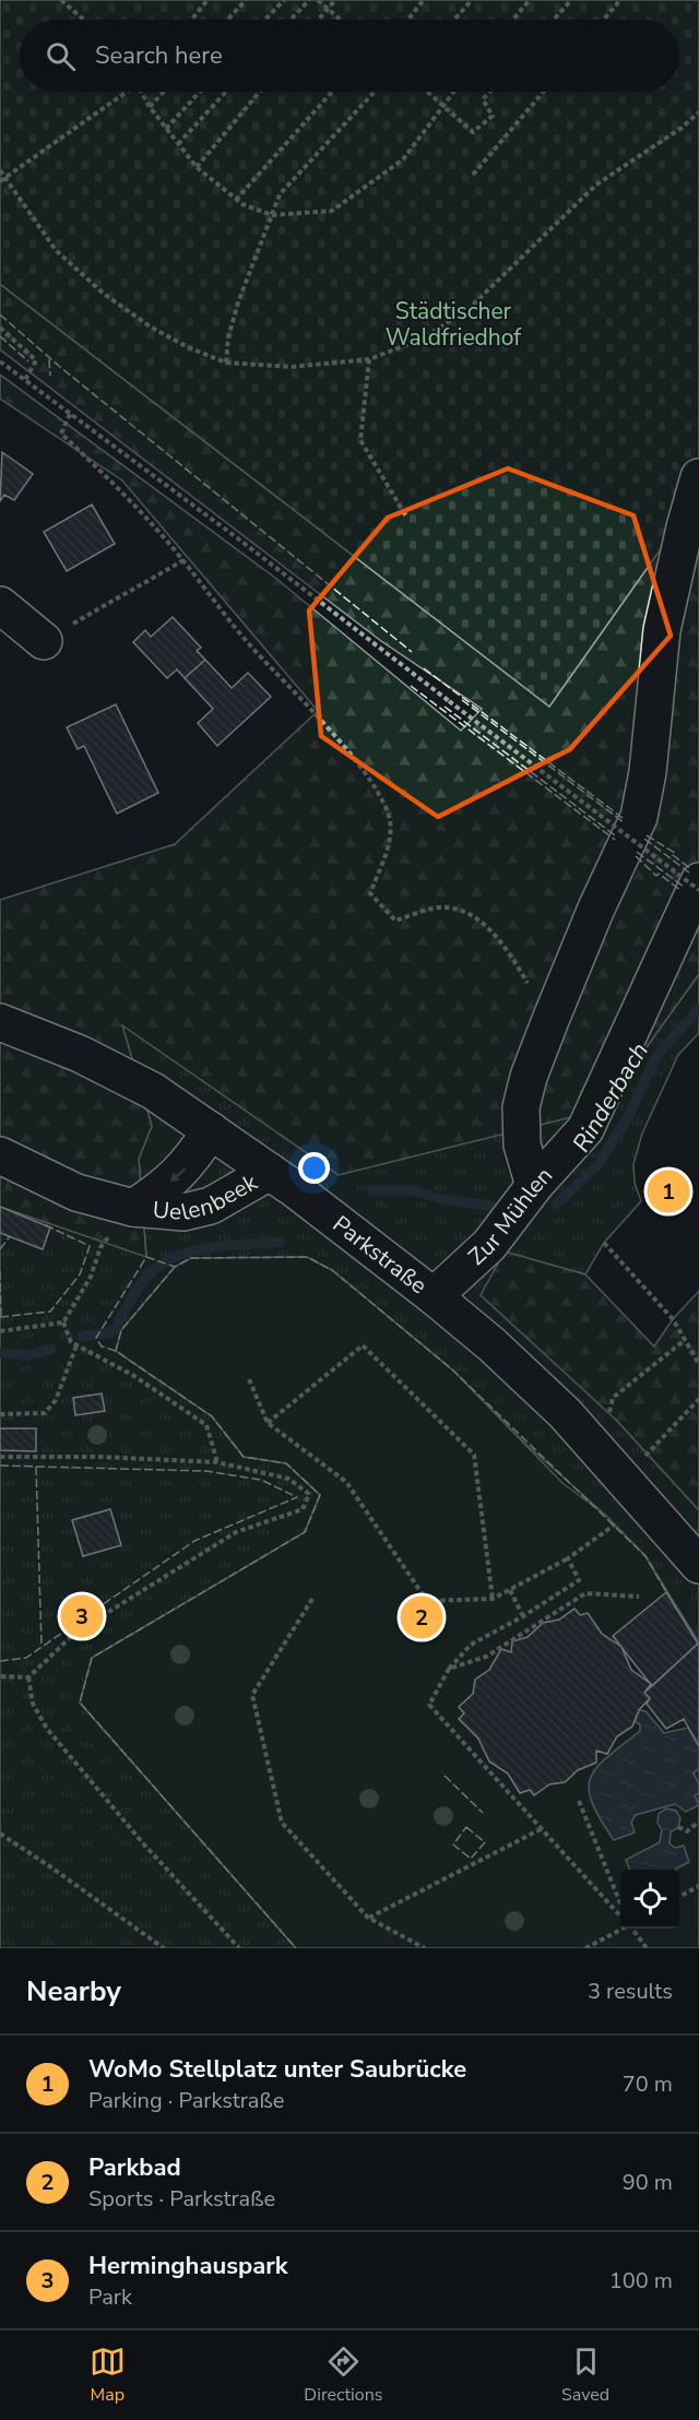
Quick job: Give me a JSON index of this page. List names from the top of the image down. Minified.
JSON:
{"streets":{"street":["Uelenbeek","Zur Mühlen","Parkstraße"]},"crossings":[["Uelenbeek","Parkstraße"],["Zur Mühlen","Parkstraße"]],"water":["Rinderbach"],"parks":["Städtischer Waldfriedhof"],"page":{"search":"Search here","pins":["1","3","2"],"heading":["Nearby","3 results"],"list":[{"mark":"1","name":"WoMo Stellplatz unter Saubrücke","note":"Parking · Parkstraße","value":"70 m"},{"mark":"2","name":"Parkbad","note":"Sports · Parkstraße","value":"90 m"},{"mark":"3","name":"Herminghauspark","note":"Park","value":"100 m"}],"nav":["Map","Directions","Saved"]}}
